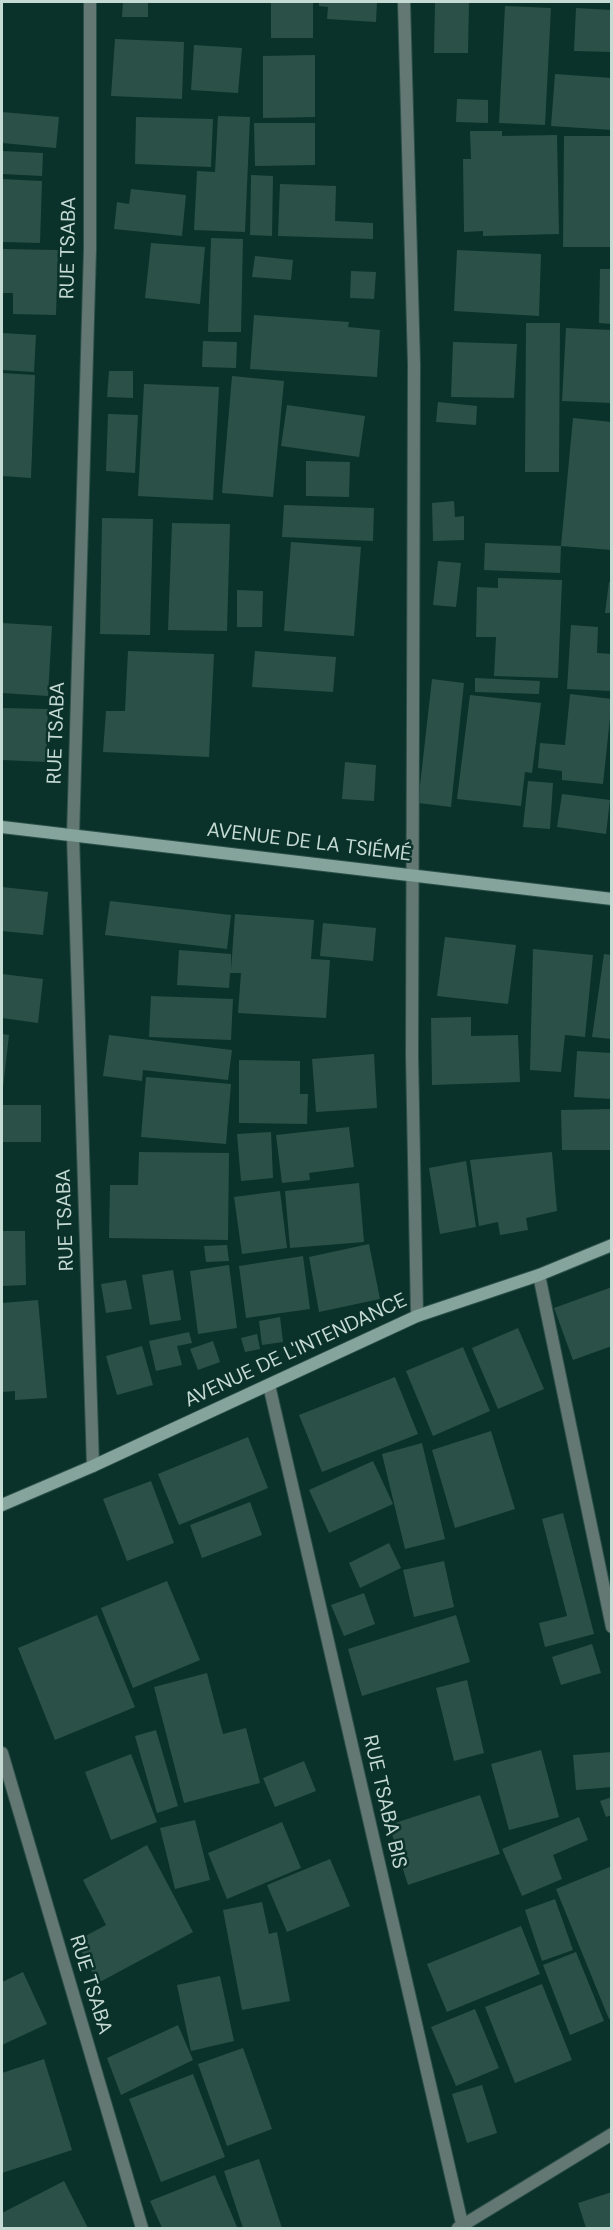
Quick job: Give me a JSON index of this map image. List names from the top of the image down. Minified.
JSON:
{"streets":{"street":["RUE TSABA","AVENUE DE LA TSIÉMÉ","AVENUE DE L'INTENDANCE","RUE TSABA BIS"]},"crossings":[["RUE TSABA","AVENUE DE LA TSIÉMÉ"],["RUE TSABA","AVENUE DE L'INTENDANCE"],["AVENUE DE L'INTENDANCE","RUE TSABA BIS"]]}
